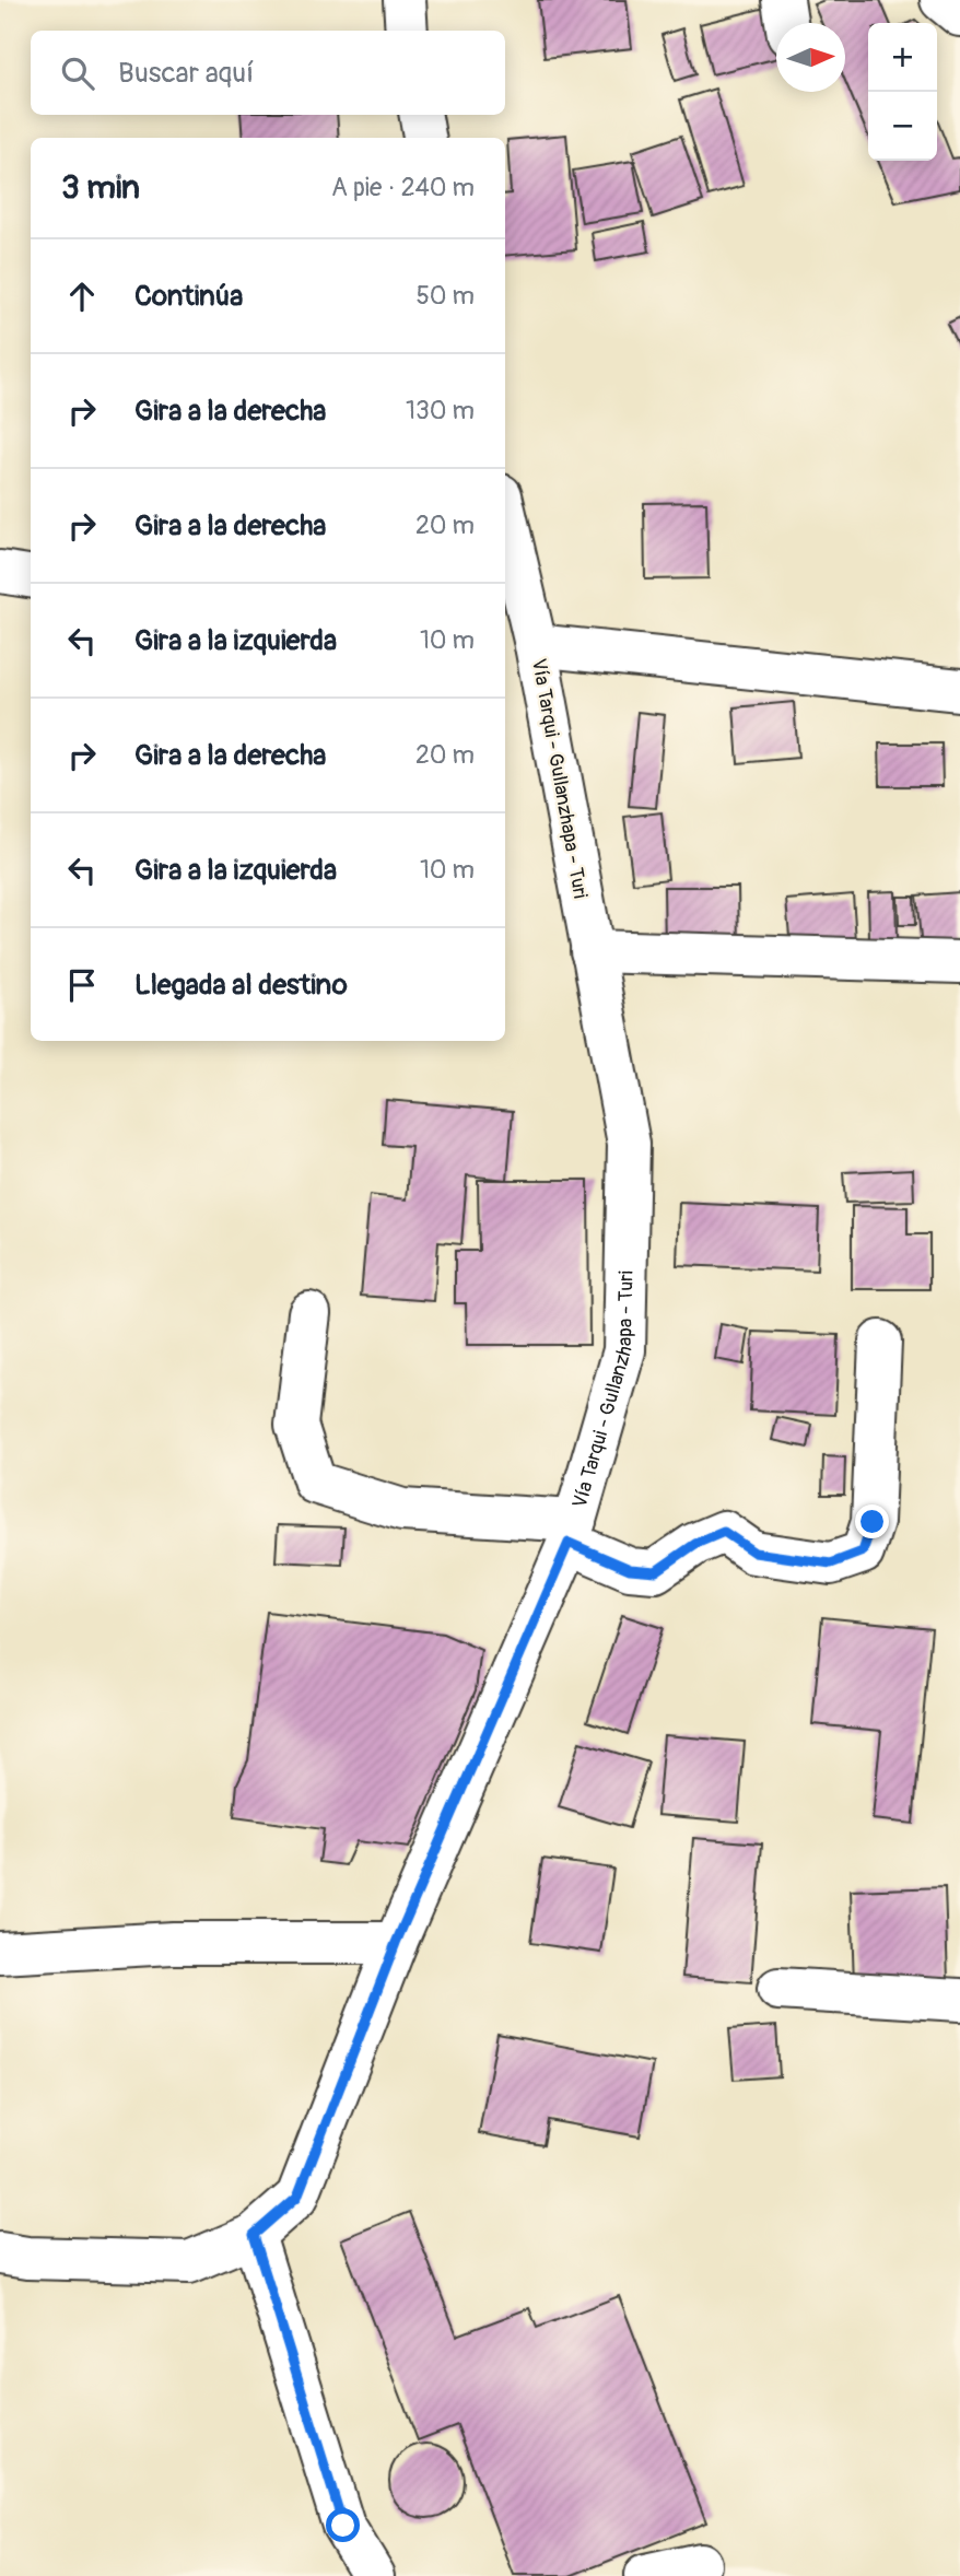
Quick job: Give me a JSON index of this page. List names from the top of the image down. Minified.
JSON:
{"streets":{"street":["Vía Tarqui - Gullanzhapa - Turi"]},"north":"right","page":{"map_buttons":["+","−"],"search":"Buscar aquí","heading":["3 min","A pie · 240 m"],"list":[["Continúa","50 m"],["Gira a la derecha","130 m"],["Gira a la derecha","20 m"],["Gira a la izquierda","10 m"],["Gira a la derecha","20 m"],["Gira a la izquierda","10 m"],"Llegada al destino"]}}
